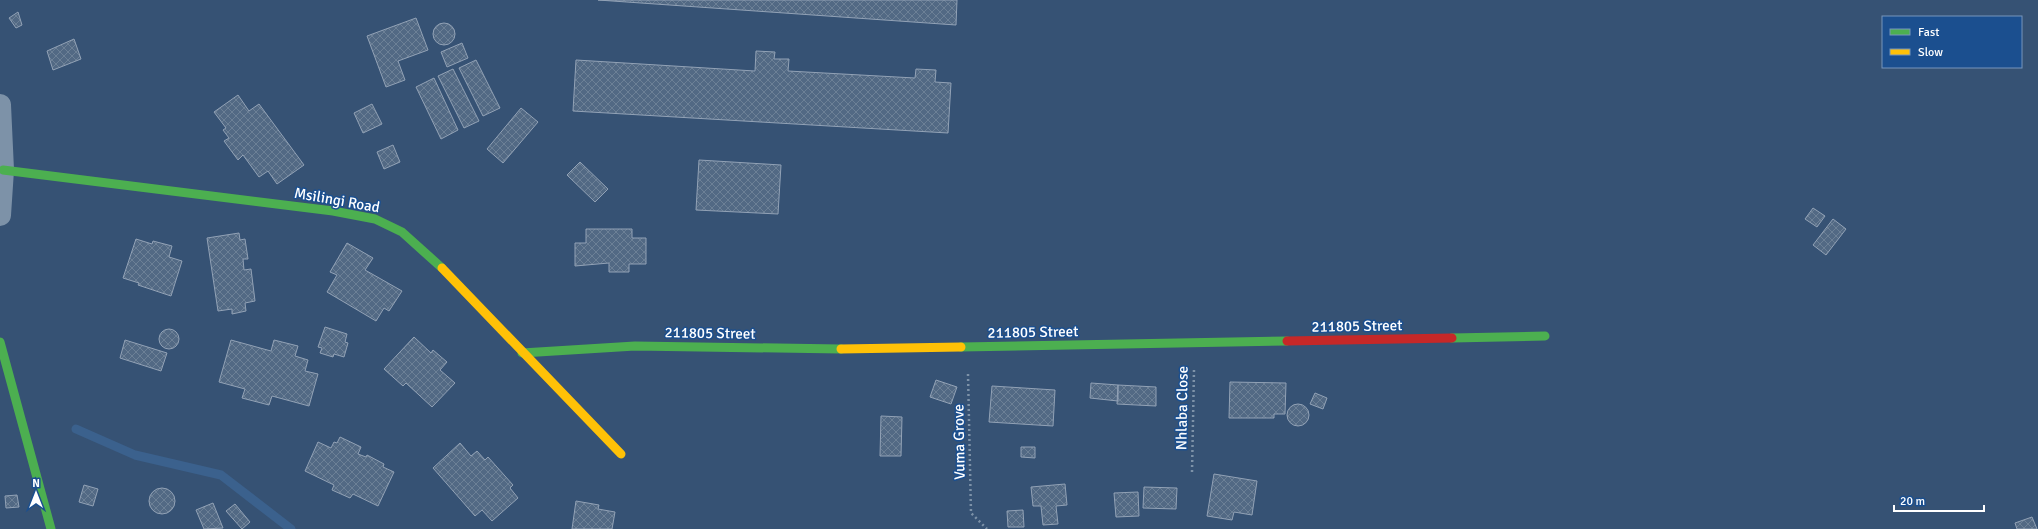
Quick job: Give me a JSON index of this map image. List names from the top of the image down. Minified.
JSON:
{"streets":{"street":["Msilingi Road","211805 Street"],"path":["Nhlaba Close","Vuma Grove"]},"crossings":[["Msilingi Road","211805 Street"],["211805 Street","Nhlaba Close"],["211805 Street","Vuma Grove"]],"legend":["Fast","Slow"],"scale_bar":"20 m","north":"top"}
